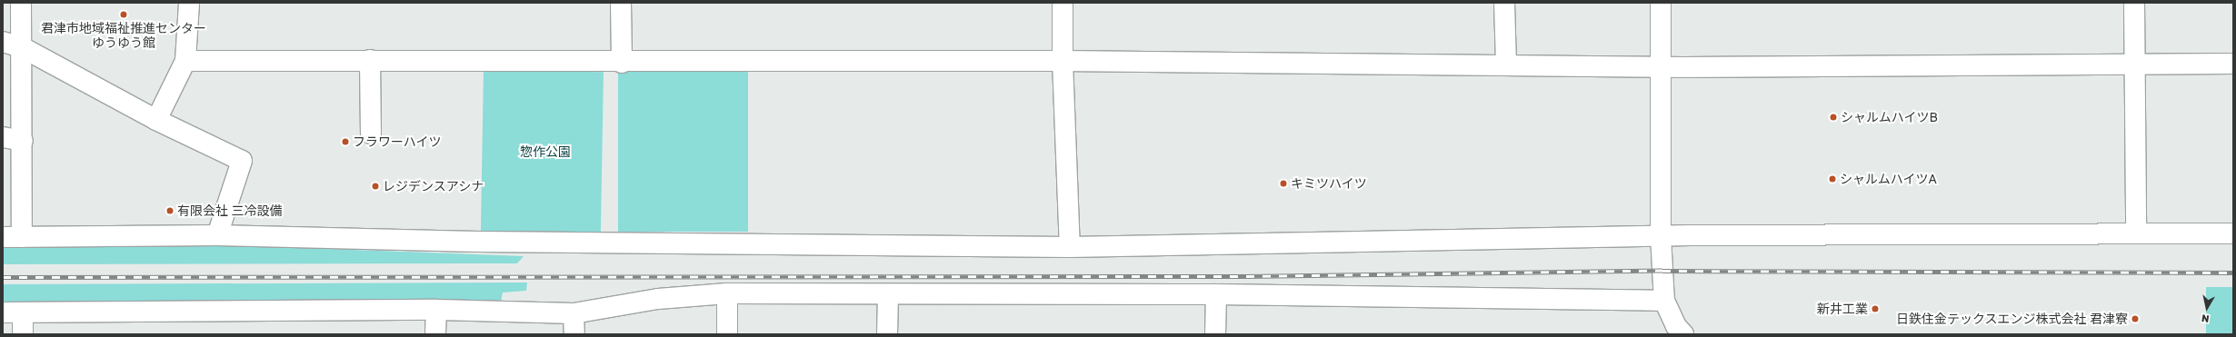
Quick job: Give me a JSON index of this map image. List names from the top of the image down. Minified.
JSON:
{"parks":["惣作公園"],"places":["君津市地域福祉推進センター ゆうゆう館","シャルムハイツB","フラワーハイツ","シャルムハイツA","キミツハイツ","レジデンスアシナ","有限会社 三冷設備","新井工業","日鉄住金テックスエンジ株式会社 君津寮"],"north":"bottom"}
